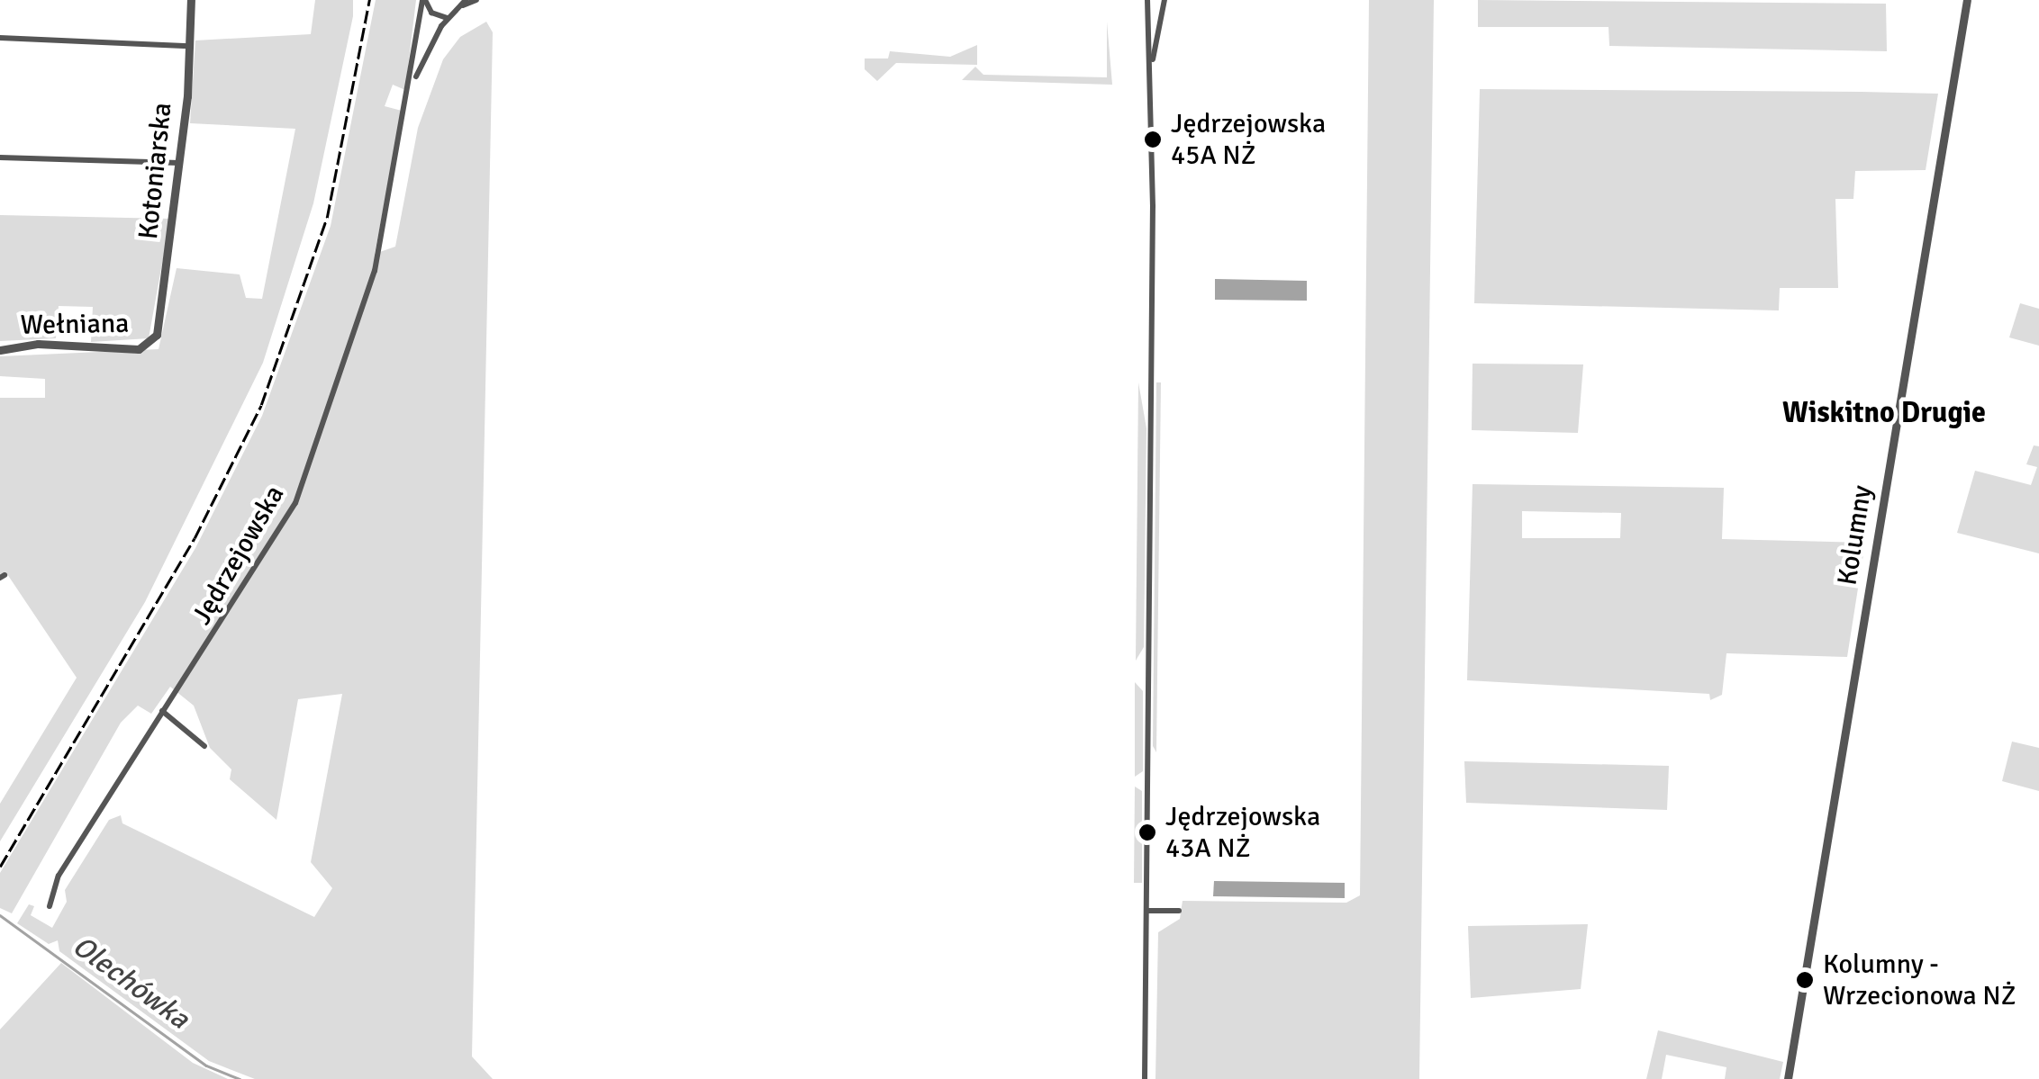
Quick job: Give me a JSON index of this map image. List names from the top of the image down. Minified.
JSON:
{"streets":{"street":["Kotoniarska","Wełniana","Kolumny","Jędrzejowska"]},"crossings":[["Kotoniarska","Wełniana"]],"districts":["Wiskitno Drugie"],"water":["Olechówka"],"places":["Jędrzejowska 45A NŻ","Jędrzejowska 43A NŻ","Kolumny - Wrzecionowa NŻ"]}
